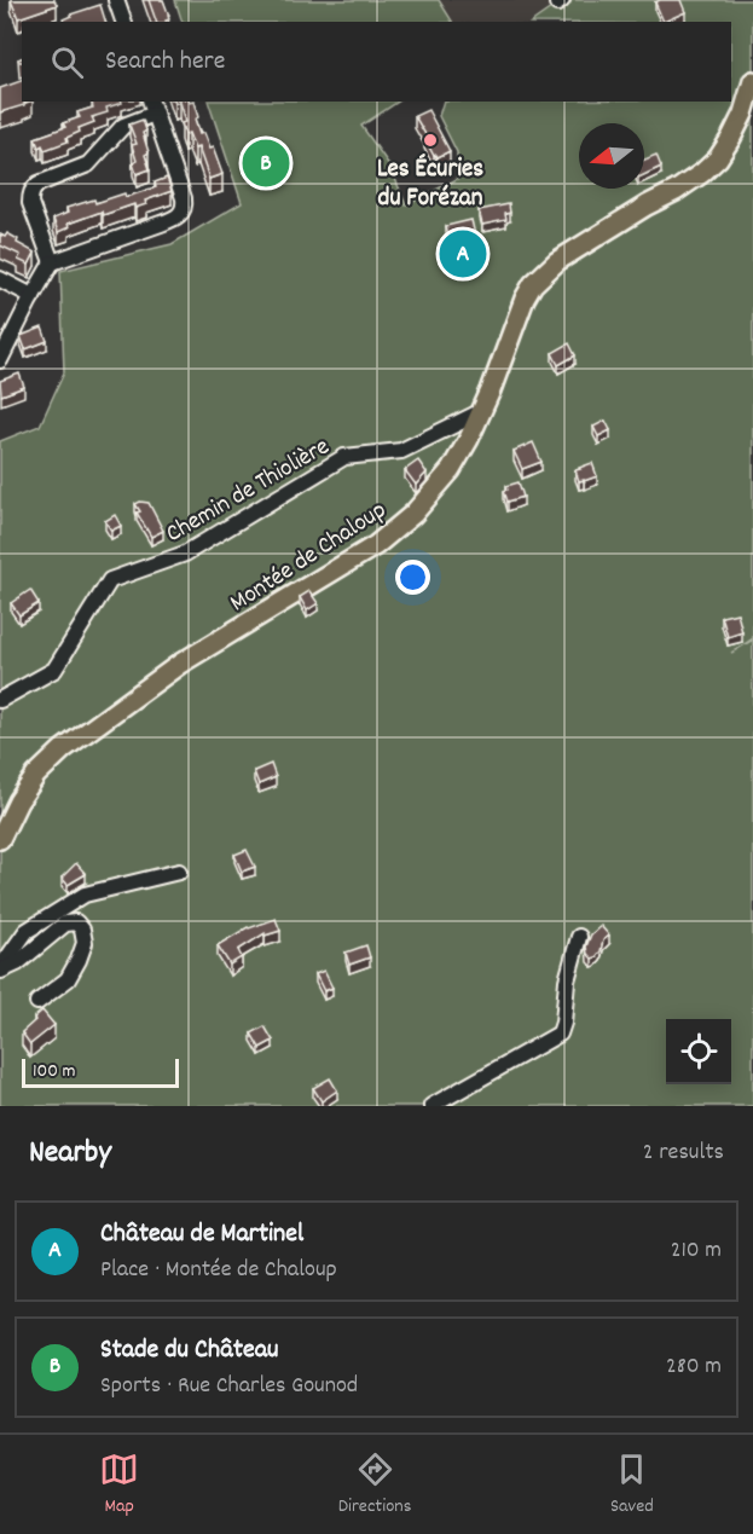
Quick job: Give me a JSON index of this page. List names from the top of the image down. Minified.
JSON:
{"streets":{"main road":["Montée de Chaloup"],"street":["Chemin de Thiolière"]},"crossings":[["Chemin de Thiolière","Montée de Chaloup"]],"places":["Les Écuries du Forézan"],"scale_bar":"100 m","north":"left","page":{"search":"Search here","pins":["B","A"],"scale":"100 m","heading":["Nearby","2 results"],"list":[{"mark":"A","name":"Château de Martinel","note":"Place · Montée de Chaloup","value":"210 m"},{"mark":"B","name":"Stade du Château","note":"Sports · Rue Charles Gounod","value":"280 m"}],"nav":["Map","Directions","Saved"]}}
